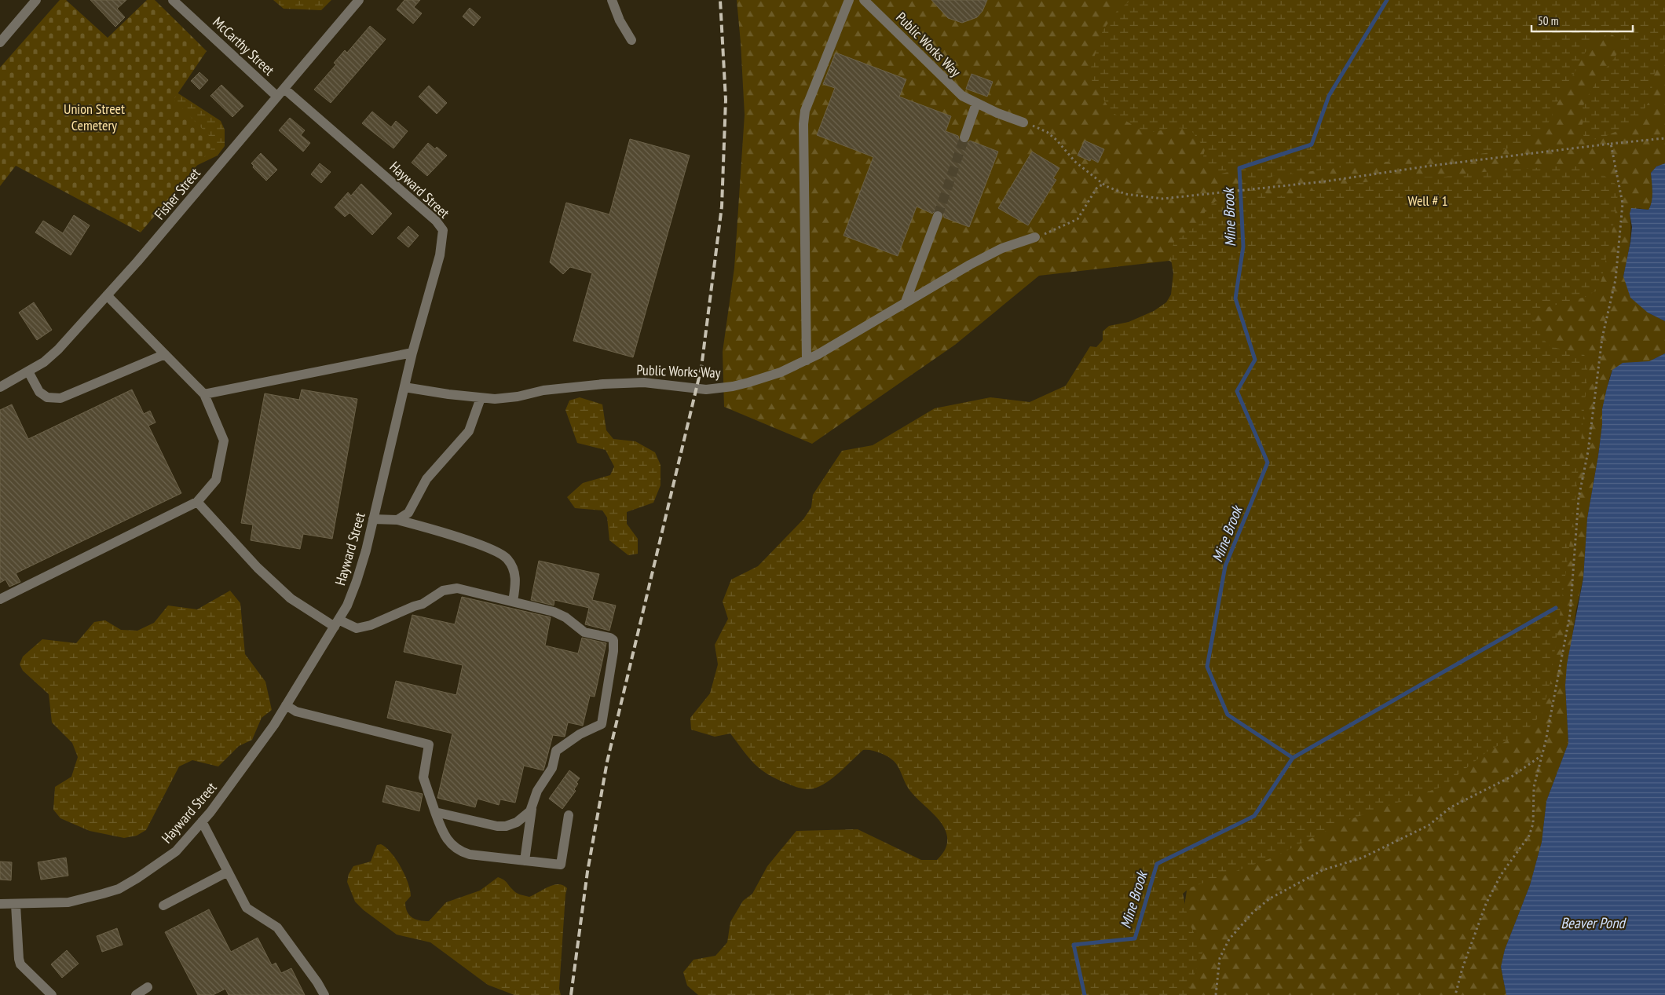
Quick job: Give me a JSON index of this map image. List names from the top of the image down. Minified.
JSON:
{"streets":{"street":["Public Works Way","McCarthy Street","Hayward Street","Fisher Street"]},"crossings":[["Public Works Way","Hayward Street"],["McCarthy Street","Fisher Street"],["Hayward Street","Fisher Street"]],"water":["Mine Brook","Beaver Pond"],"parks":["Union Street Cemetery","Well # 1"],"scale_bar":"50 m"}
